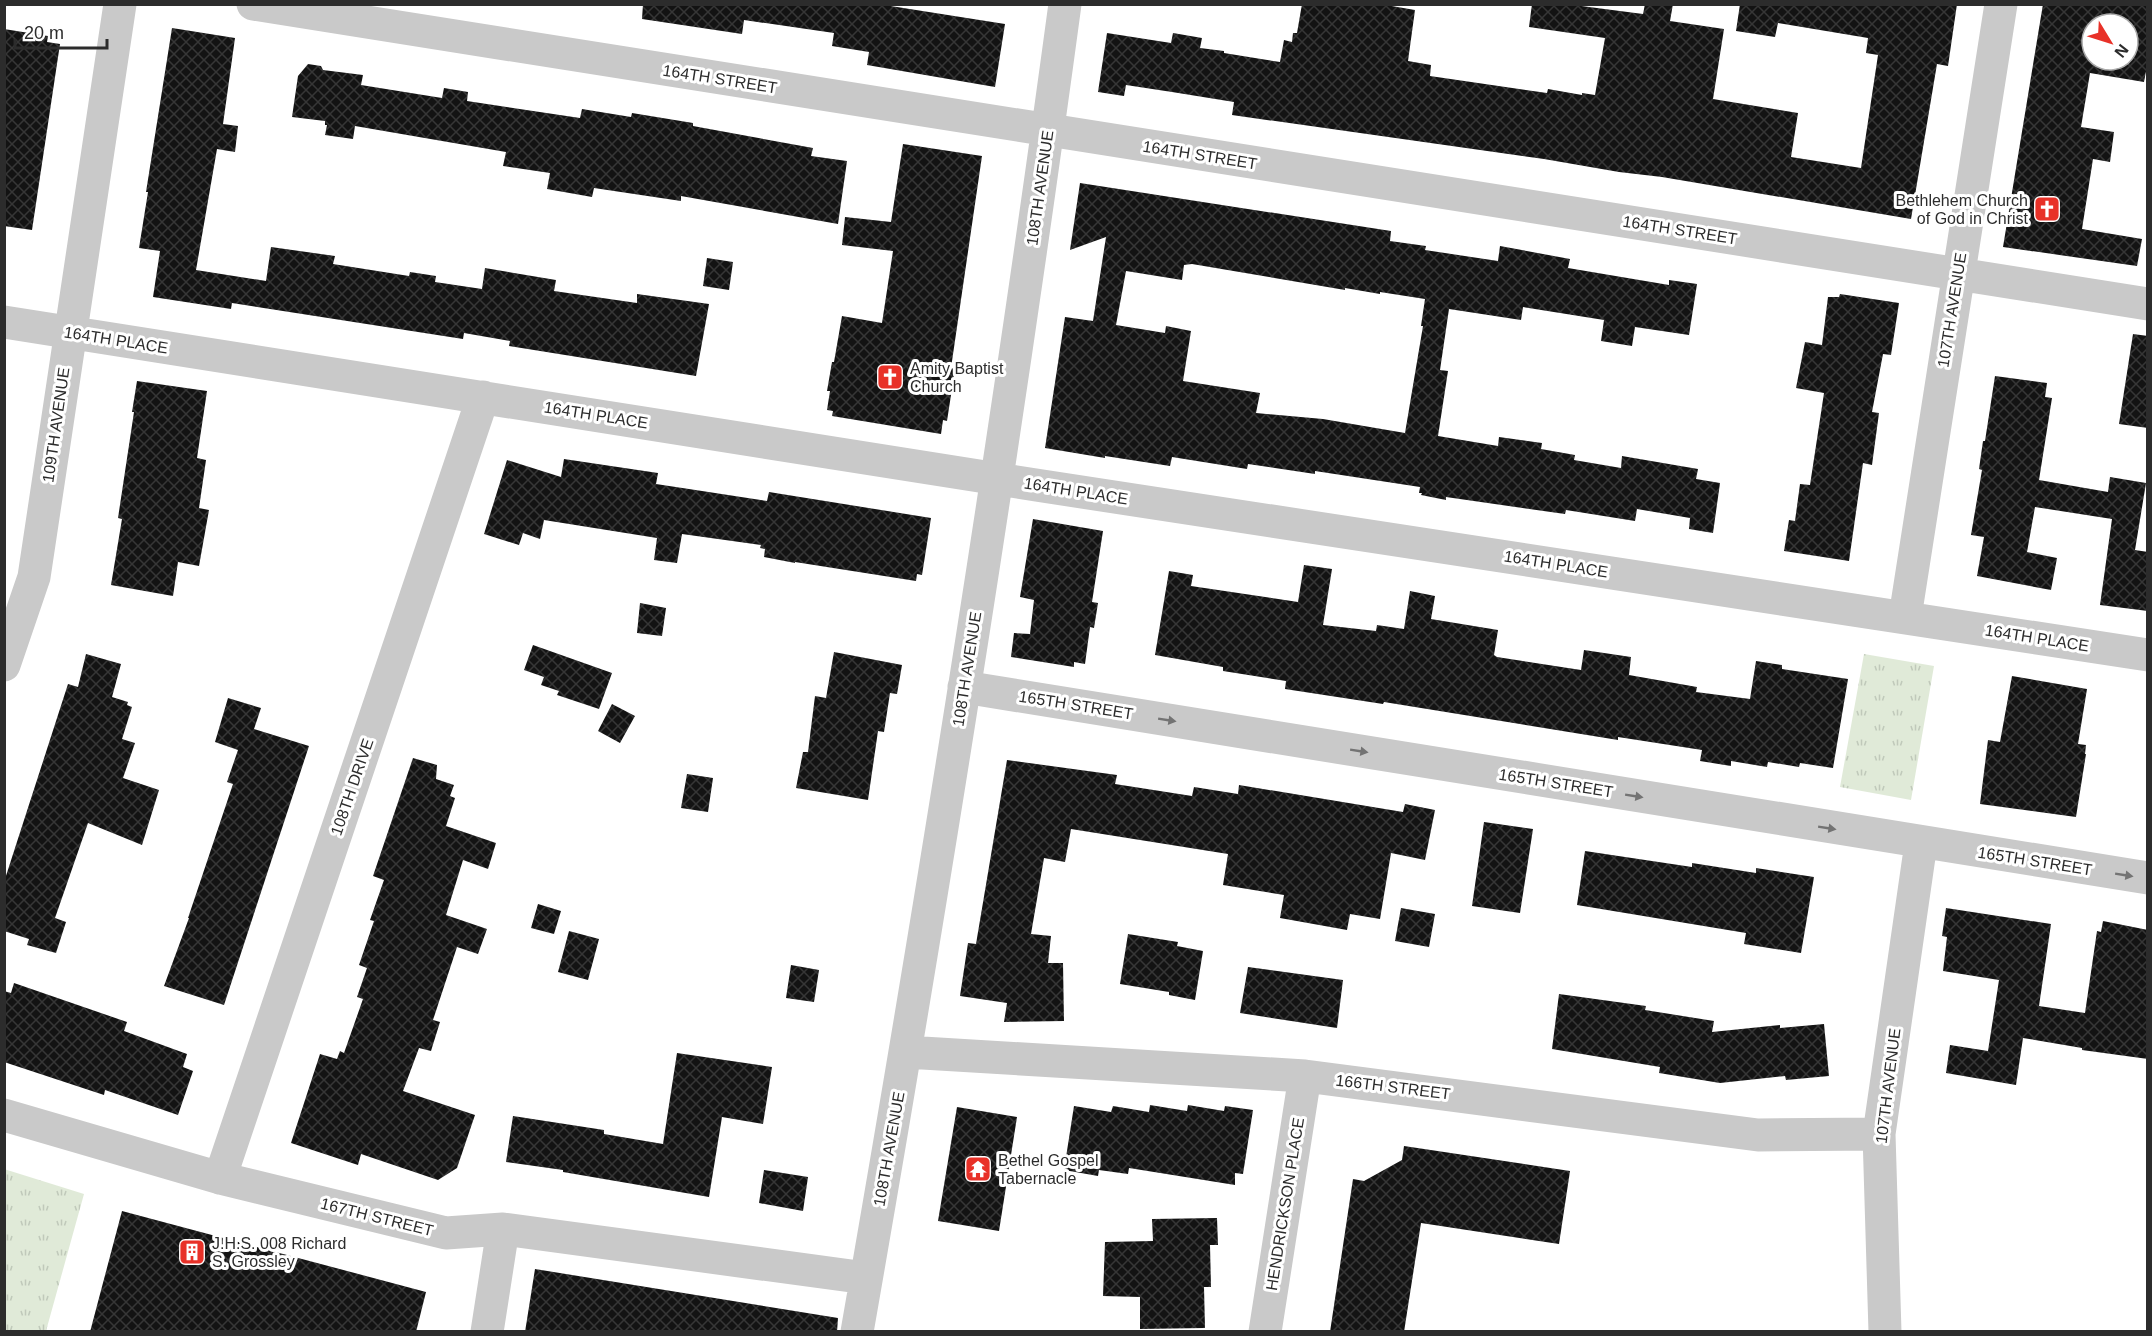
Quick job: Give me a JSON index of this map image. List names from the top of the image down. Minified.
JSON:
{"streets":{"street":["164TH STREET","108TH AVENUE","107TH AVENUE","164TH PLACE","109TH AVENUE","165TH STREET","108TH DRIVE","166TH STREET","HENDRICKSON PLACE","167TH STREET"]},"crossings":[["164TH STREET","108TH AVENUE"],["164TH STREET","107TH AVENUE"],["108TH AVENUE","164TH PLACE"],["108TH AVENUE","165TH STREET"],["108TH AVENUE","166TH STREET"],["108TH AVENUE","167TH STREET"],["107TH AVENUE","164TH PLACE"],["107TH AVENUE","165TH STREET"],["107TH AVENUE","166TH STREET"],["164TH PLACE","109TH AVENUE"],["164TH PLACE","108TH DRIVE"],["108TH DRIVE","167TH STREET"],["166TH STREET","HENDRICKSON PLACE"]],"one_way":["165TH STREET"],"places":{"church":["Bethlehem Church of God in Christ","Amity Baptist Church"],"temple":["Bethel Gospel Tabernacle"],"building":["J.H.S. 008 Richard S. Grossley"]},"scale_bar":"20 m","north":"bottom right"}
